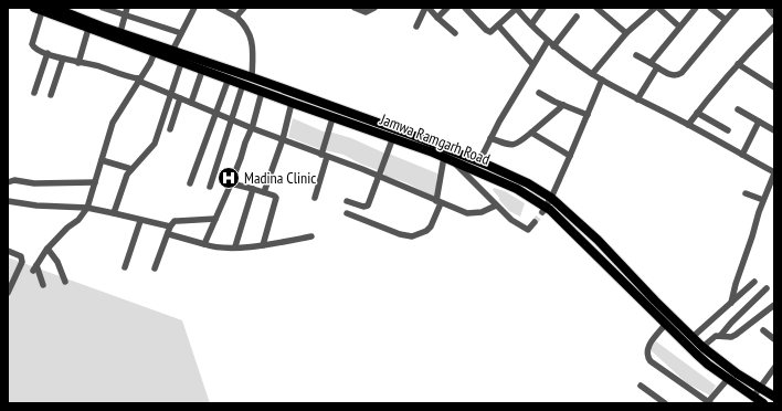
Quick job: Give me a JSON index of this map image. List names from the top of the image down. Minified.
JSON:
{"streets":{"highway":["Jamwa Ramgarh Road"]},"places":{"hospital":["Madina Clinic"]}}
